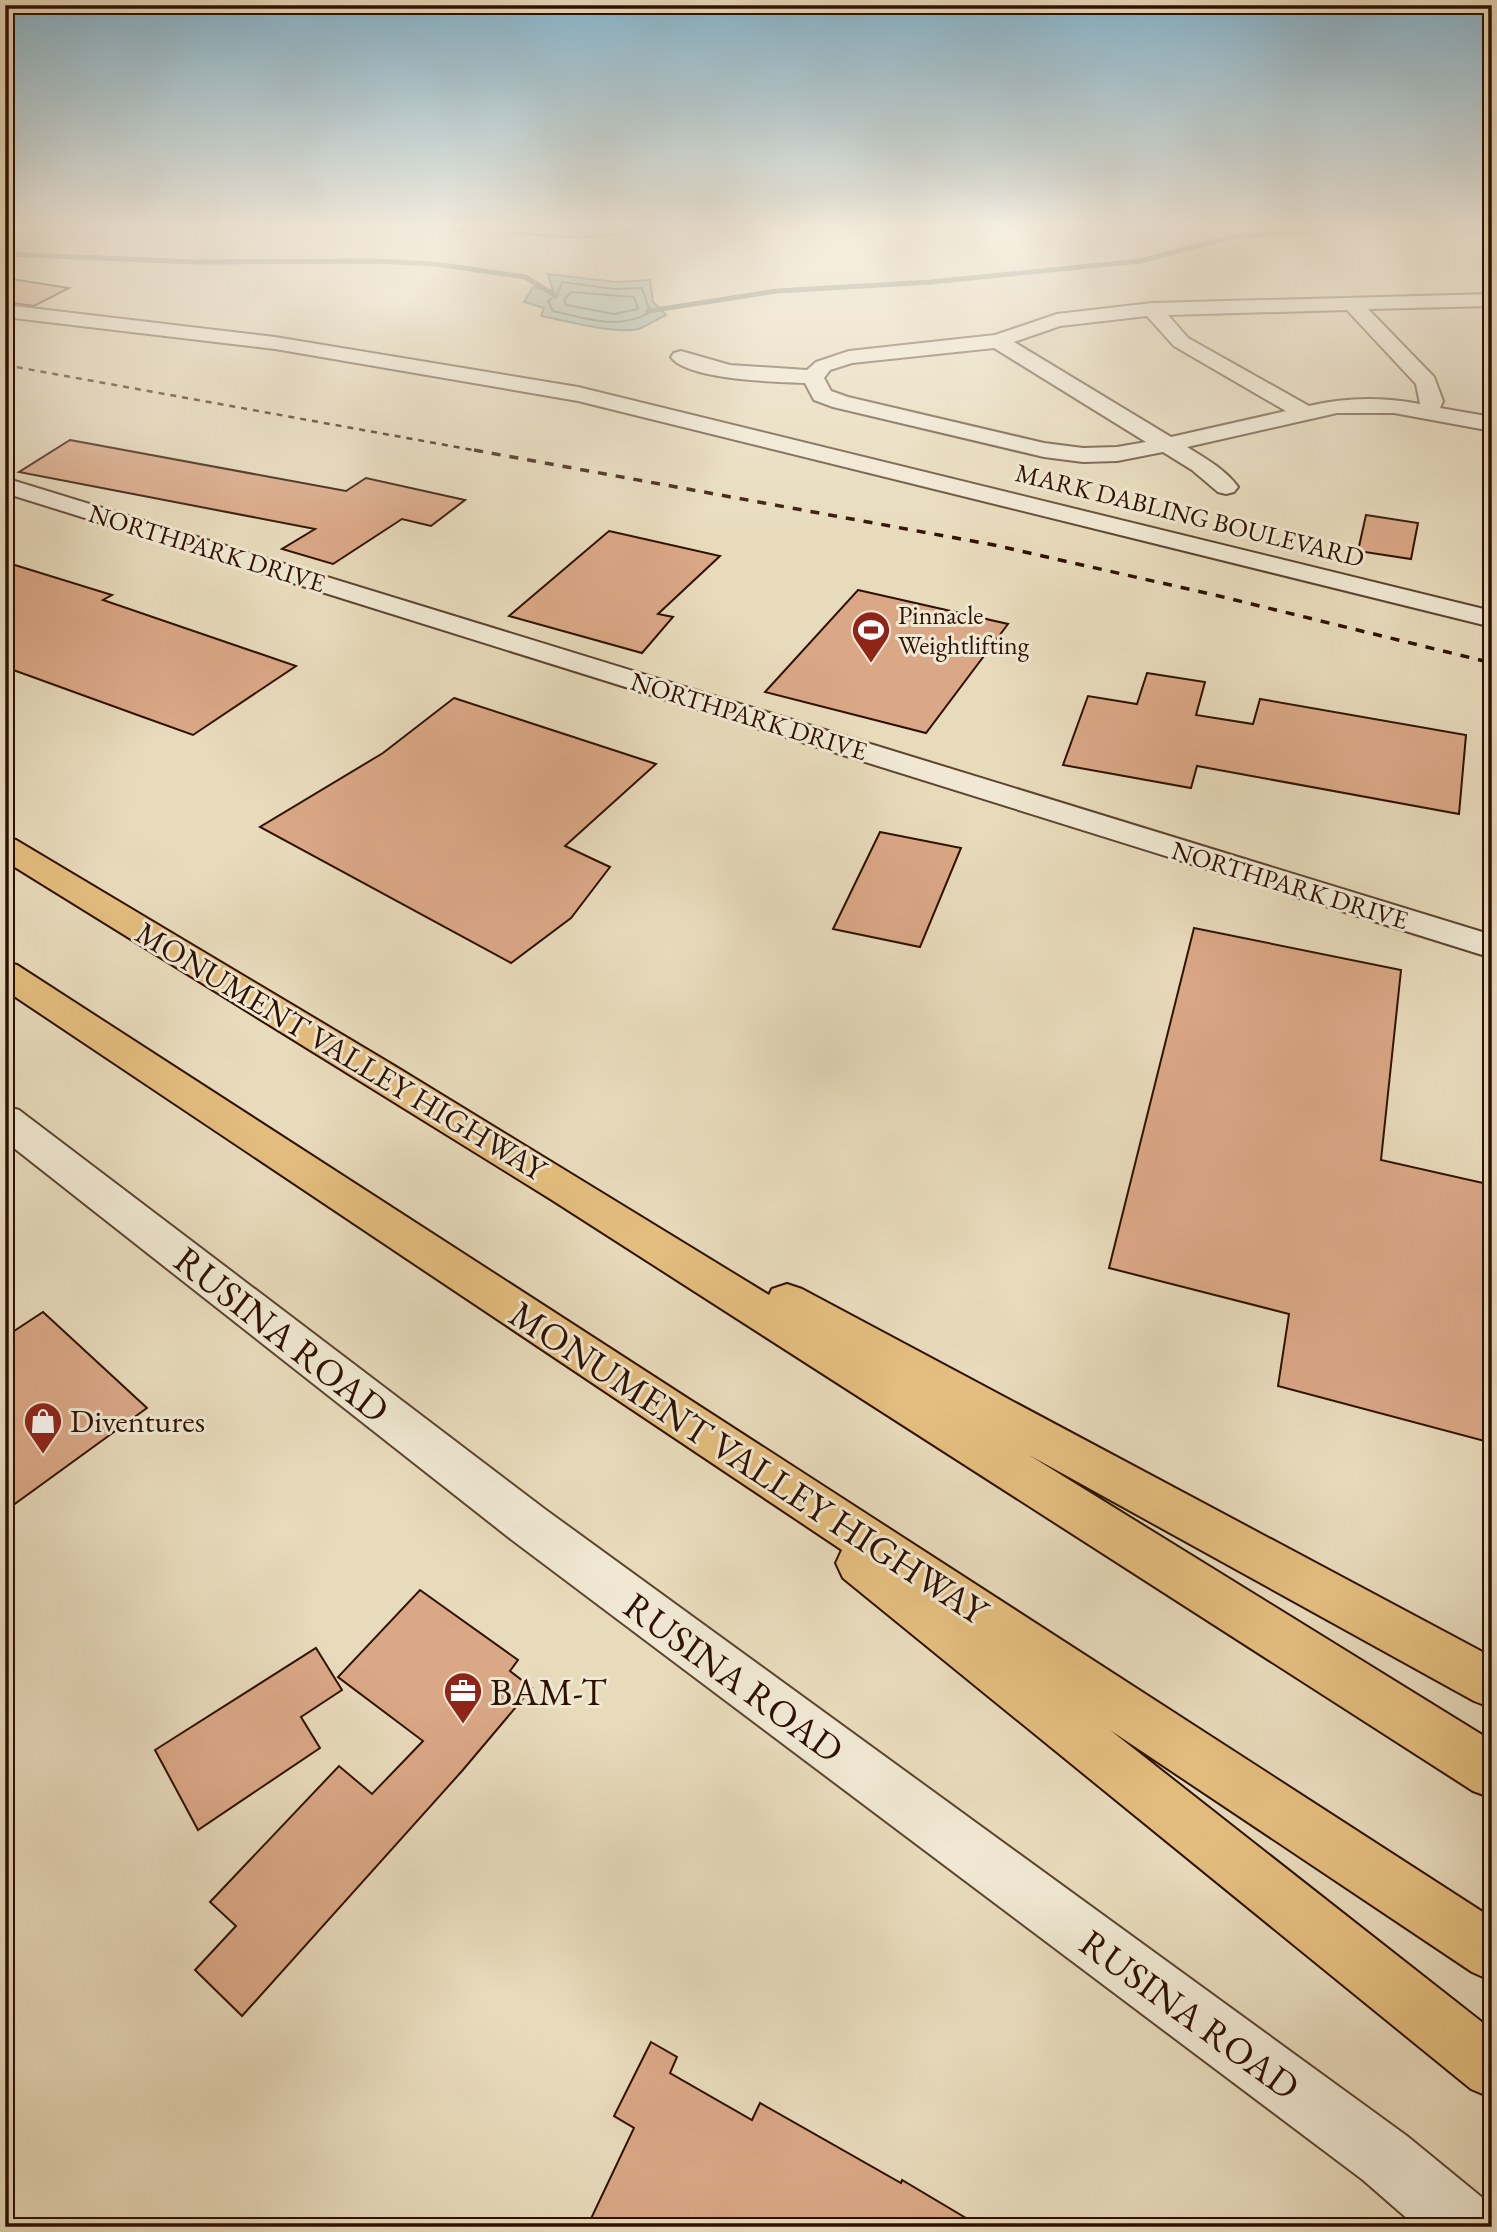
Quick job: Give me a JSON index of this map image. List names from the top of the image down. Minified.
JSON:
{"streets":{"highway":["MONUMENT VALLEY HIGHWAY"],"street":["MARK DABLING BOULEVARD","NORTHPARK DRIVE","RUSINA ROAD"]},"places":{"sports":["Pinnacle Weightlifting"],"shop":["Diventures"],"office":["BAM-T"]}}
